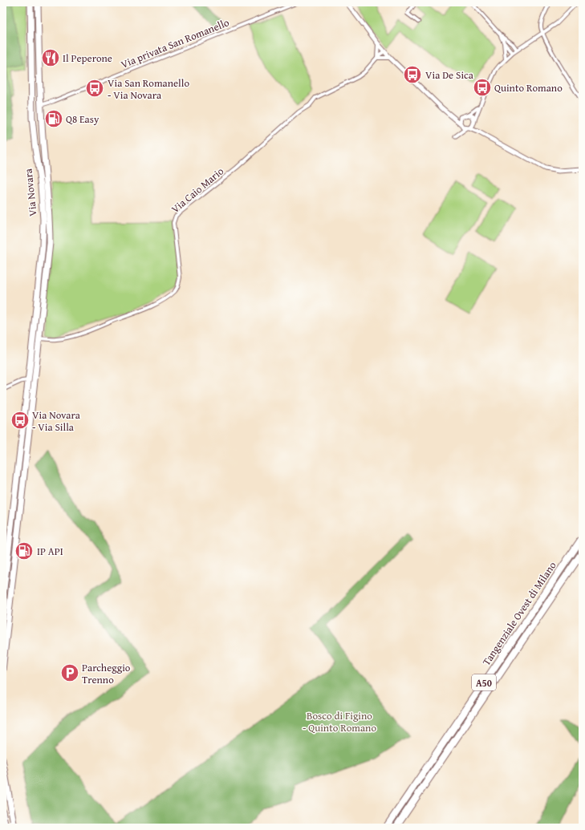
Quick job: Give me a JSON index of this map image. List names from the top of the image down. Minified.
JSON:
{"streets":{"highway":["Tangenziale Ovest di Milano","A50"],"main road":["Via Novara"],"street":["Via privata San Romanello","Via Caio Mario"]},"crossings":[["Via privata San Romanello","Via Novara"],["Via Caio Mario","Via Novara"]],"parks":["Bosco di Figino - Quinto Romano"],"places":{"restaurant":["Il Peperone"],"bus stop":["Via De Sica","Quinto Romano","Via San Romanello - Via Novara","Via Novara - Via Silla"],"fuel station":["Q8 Easy","IP API"],"parking":["Parcheggio Trenno"]}}
